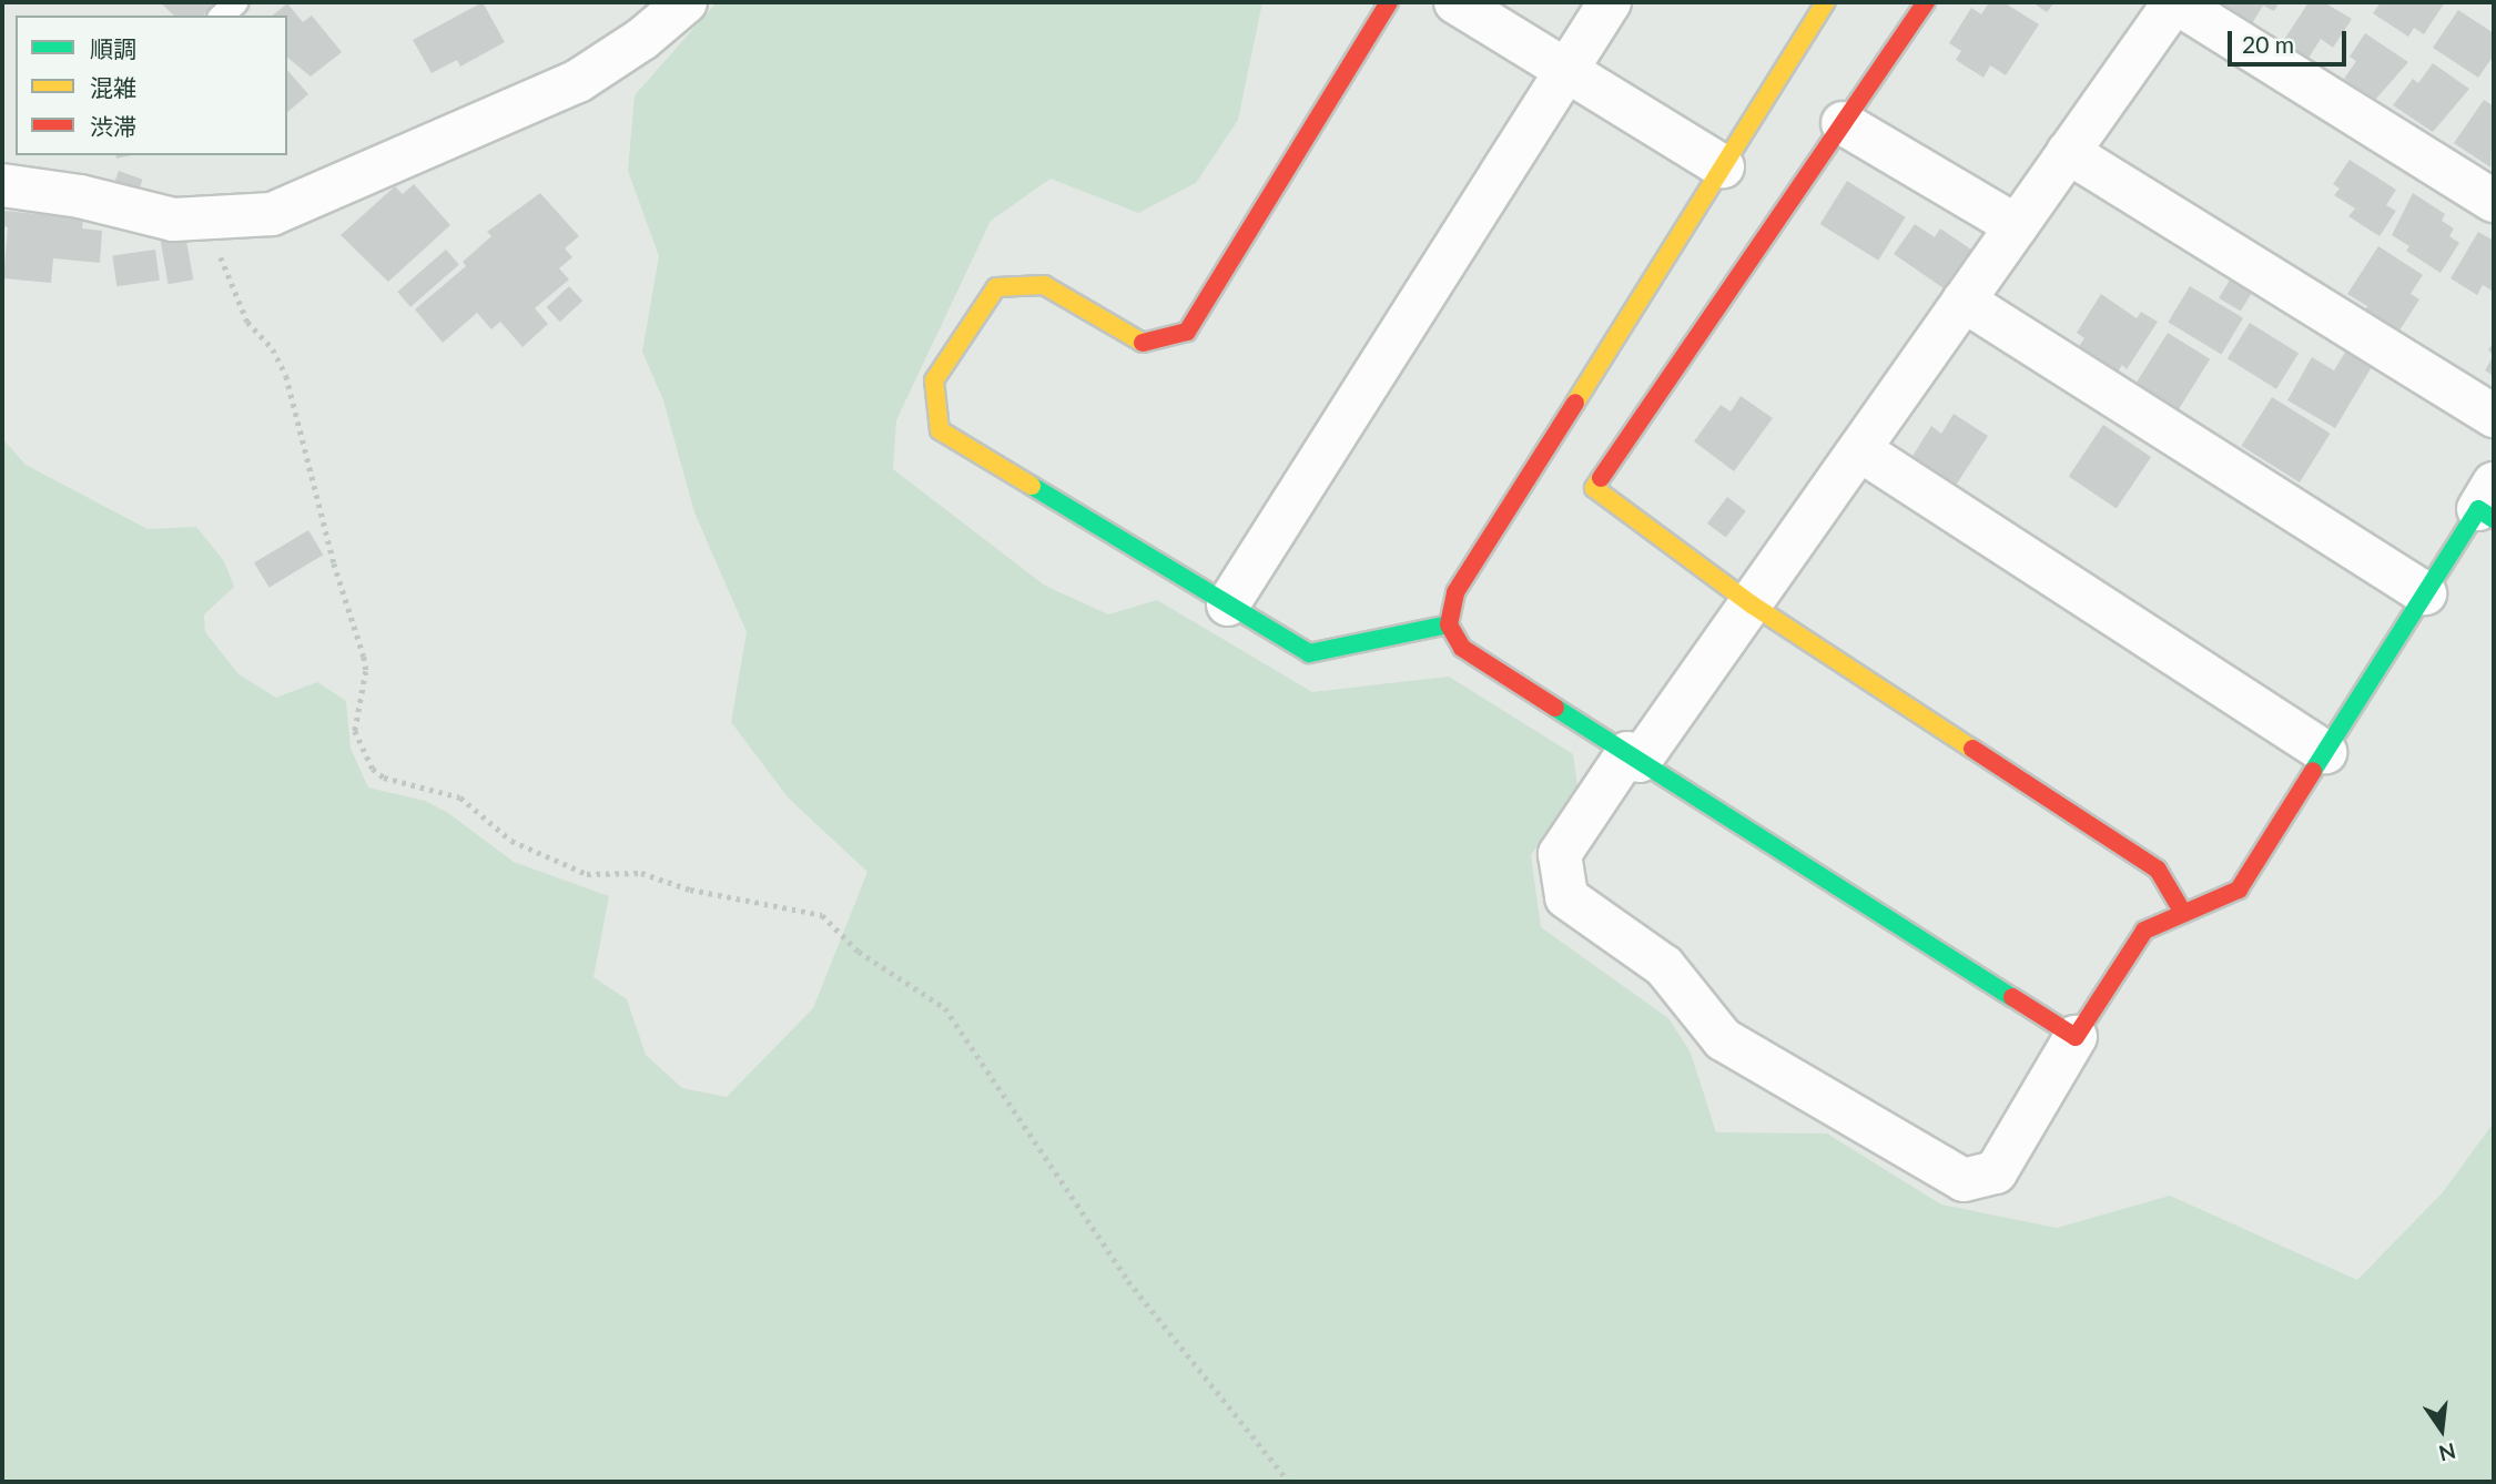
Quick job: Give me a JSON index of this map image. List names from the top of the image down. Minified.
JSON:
{"legend":["順調","混雑","渋滞"],"scale_bar":"20 m","north":"bottom"}
